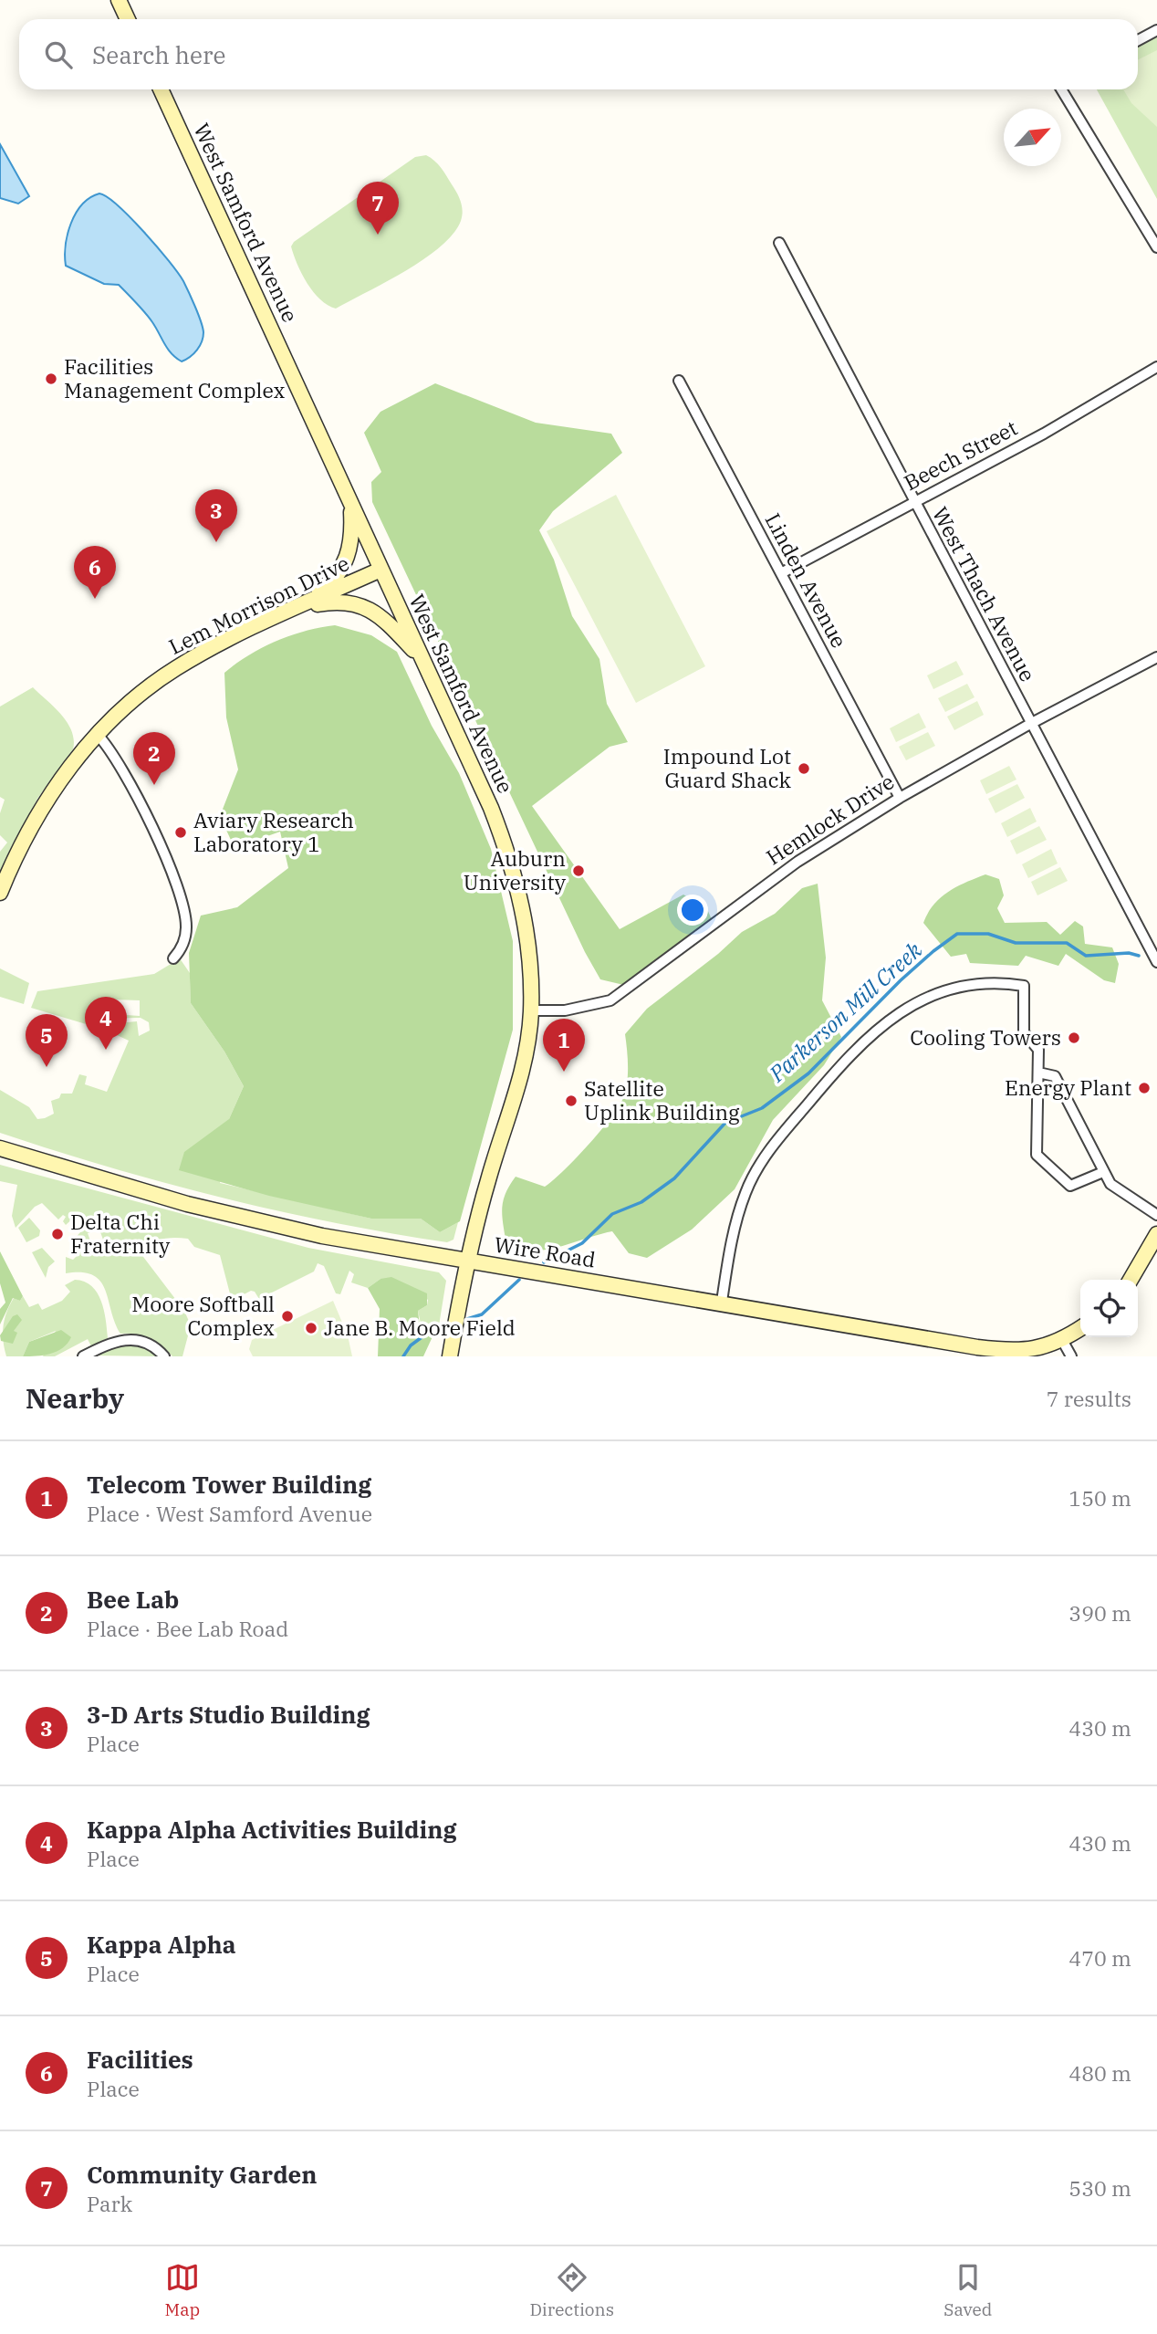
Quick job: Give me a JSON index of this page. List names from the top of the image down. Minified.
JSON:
{"streets":{"street":["West Samford Avenue","Beech Street","Linden Avenue","West Thach Avenue","Lem Morrison Drive","Hemlock Drive","Wire Road"]},"crossings":[["West Samford Avenue","Lem Morrison Drive"],["West Samford Avenue","Hemlock Drive"],["West Samford Avenue","Wire Road"],["Beech Street","Linden Avenue"],["Beech Street","West Thach Avenue"],["Linden Avenue","Hemlock Drive"],["West Thach Avenue","Hemlock Drive"]],"water":["Parkerson Mill Creek"],"places":["Facilities Management Complex","Impound Lot Guard Shack","Aviary Research Laboratory 1","Auburn University","Cooling Towers","Energy Plant","Satellite Uplink Building","Delta Chi Fraternity","Moore Softball Complex","Jane B. Moore Field"],"north":"top right","page":{"search":"Search here","pins":["7","3","6","2","4","5","1"],"heading":["Nearby","7 results"],"list":[{"mark":"1","name":"Telecom Tower Building","note":"Place · West Samford Avenue","value":"150 m"},{"mark":"2","name":"Bee Lab","note":"Place · Bee Lab Road","value":"390 m"},{"mark":"3","name":"3-D Arts Studio Building","note":"Place","value":"430 m"},{"mark":"4","name":"Kappa Alpha Activities Building","note":"Place","value":"430 m"},{"mark":"5","name":"Kappa Alpha","note":"Place","value":"470 m"},{"mark":"6","name":"Facilities","note":"Place","value":"480 m"},{"mark":"7","name":"Community Garden","note":"Park","value":"530 m"}],"nav":["Map","Directions","Saved"]}}
